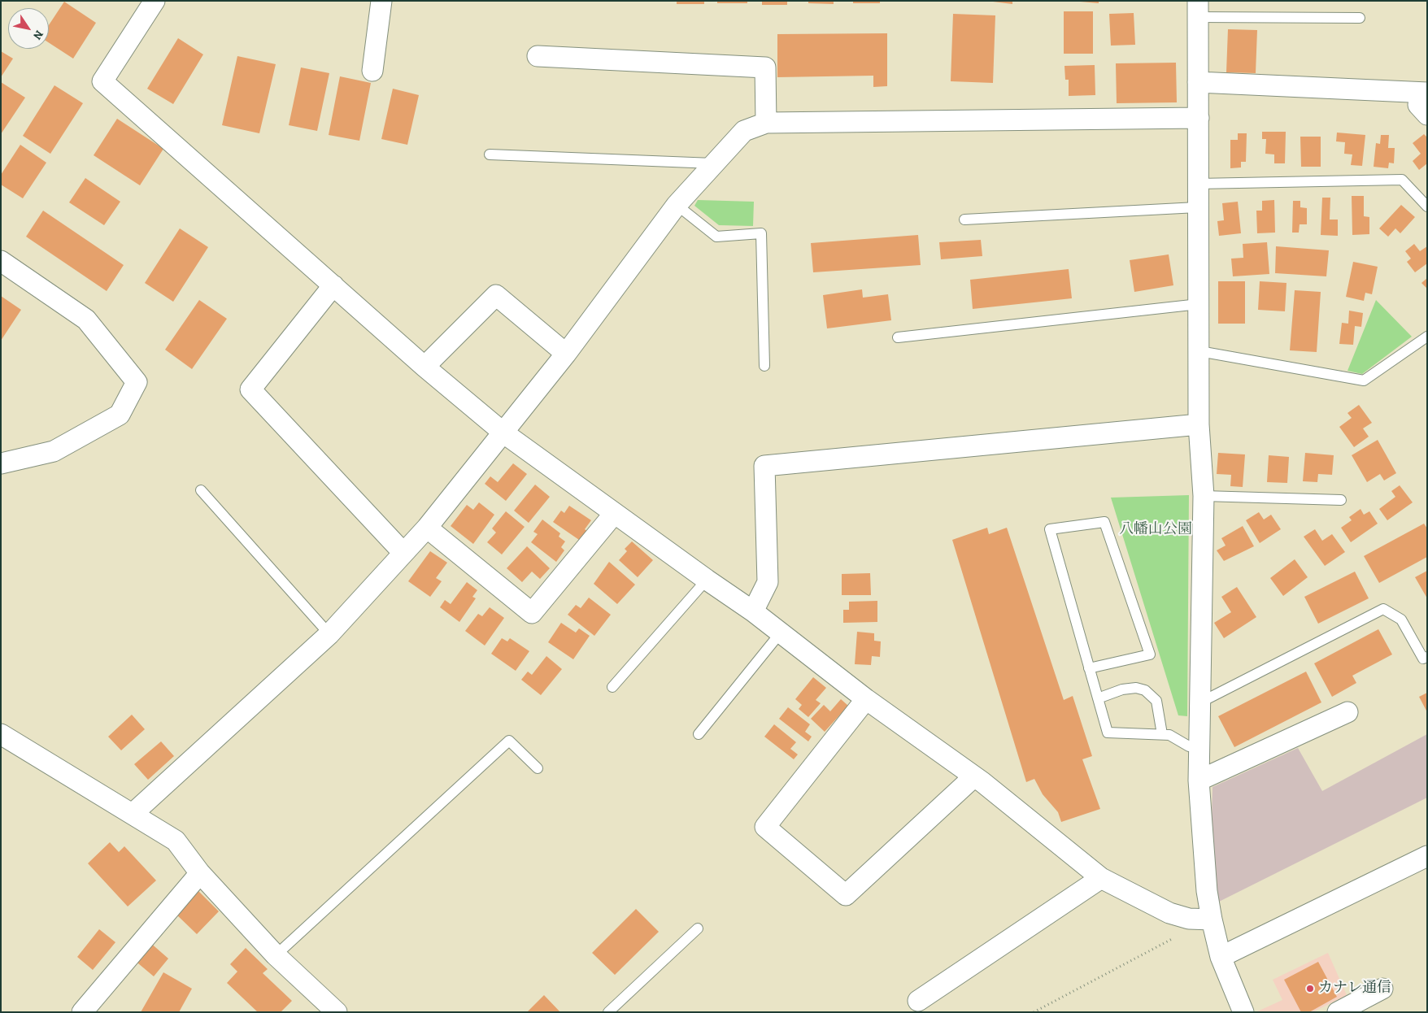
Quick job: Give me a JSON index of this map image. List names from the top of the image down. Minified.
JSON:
{"parks":["八幡山公園"],"places":["カナレ通信"],"north":"bottom right"}
